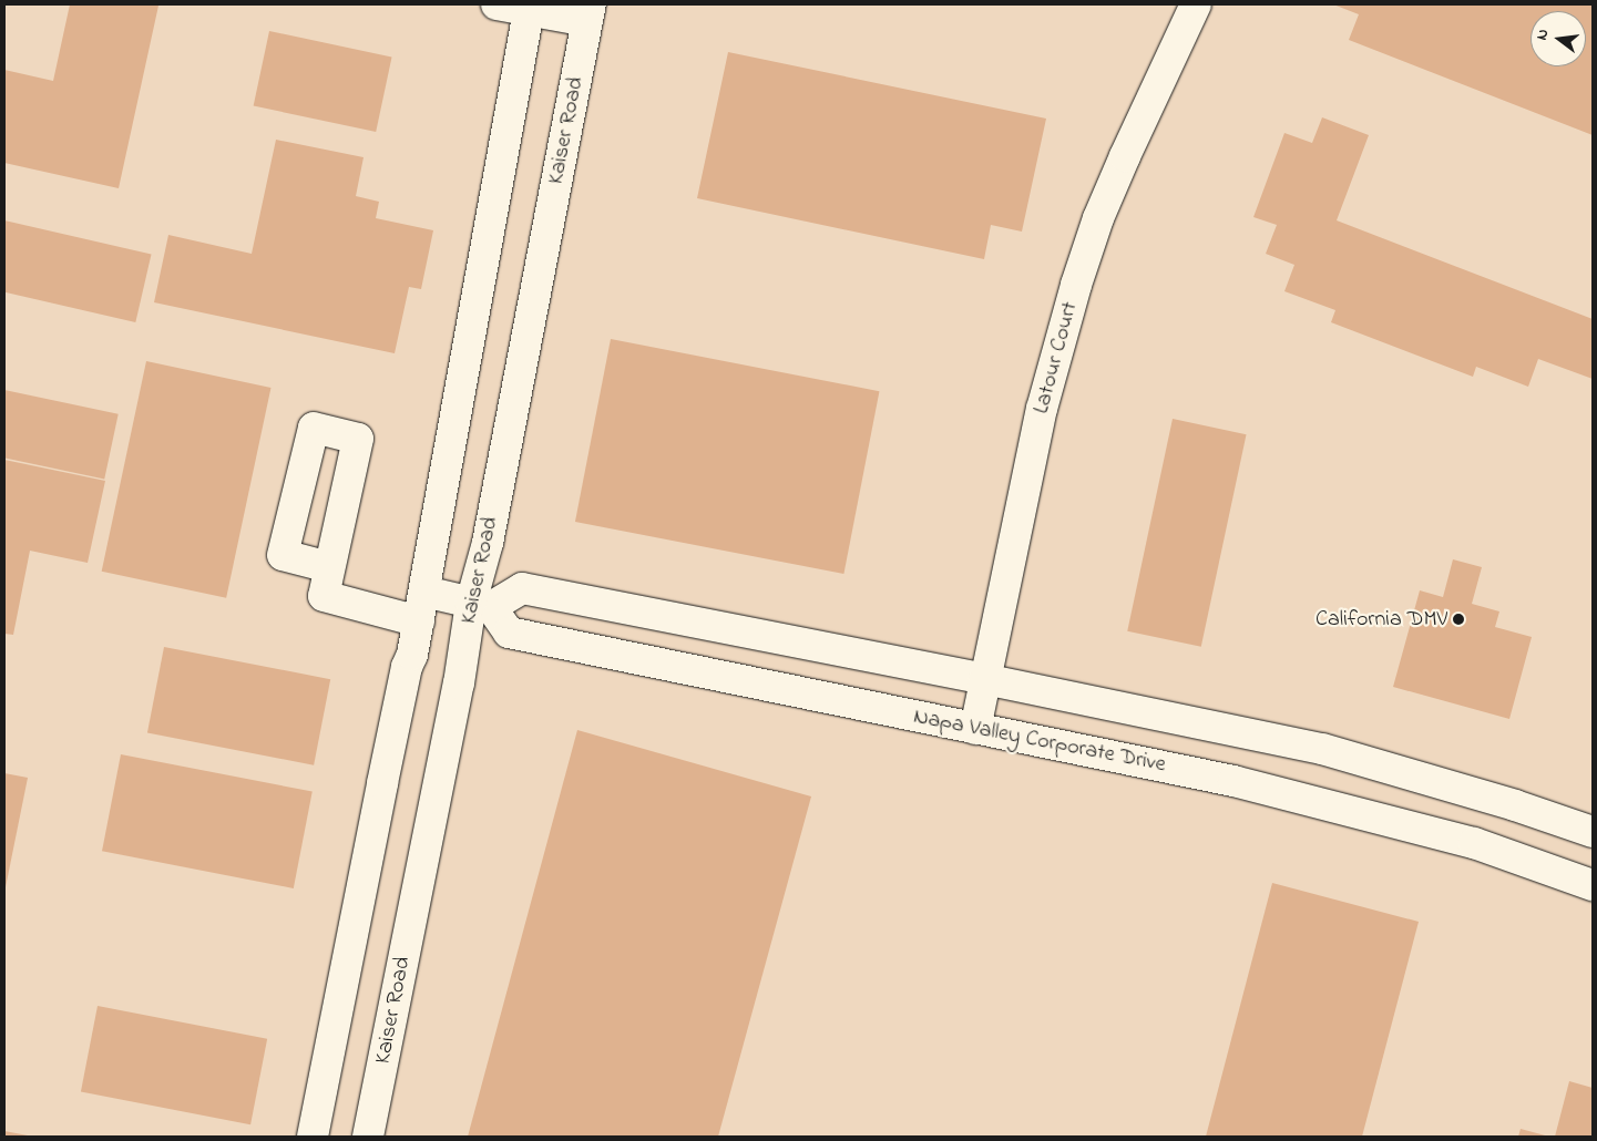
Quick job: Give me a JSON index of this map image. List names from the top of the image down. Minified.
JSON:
{"streets":{"street":["Kaiser Road","Latour Court","Napa Valley Corporate Drive"]},"crossings":[["Kaiser Road","Napa Valley Corporate Drive"],["Latour Court","Napa Valley Corporate Drive"]],"places":["California DMV"],"north":"left"}
